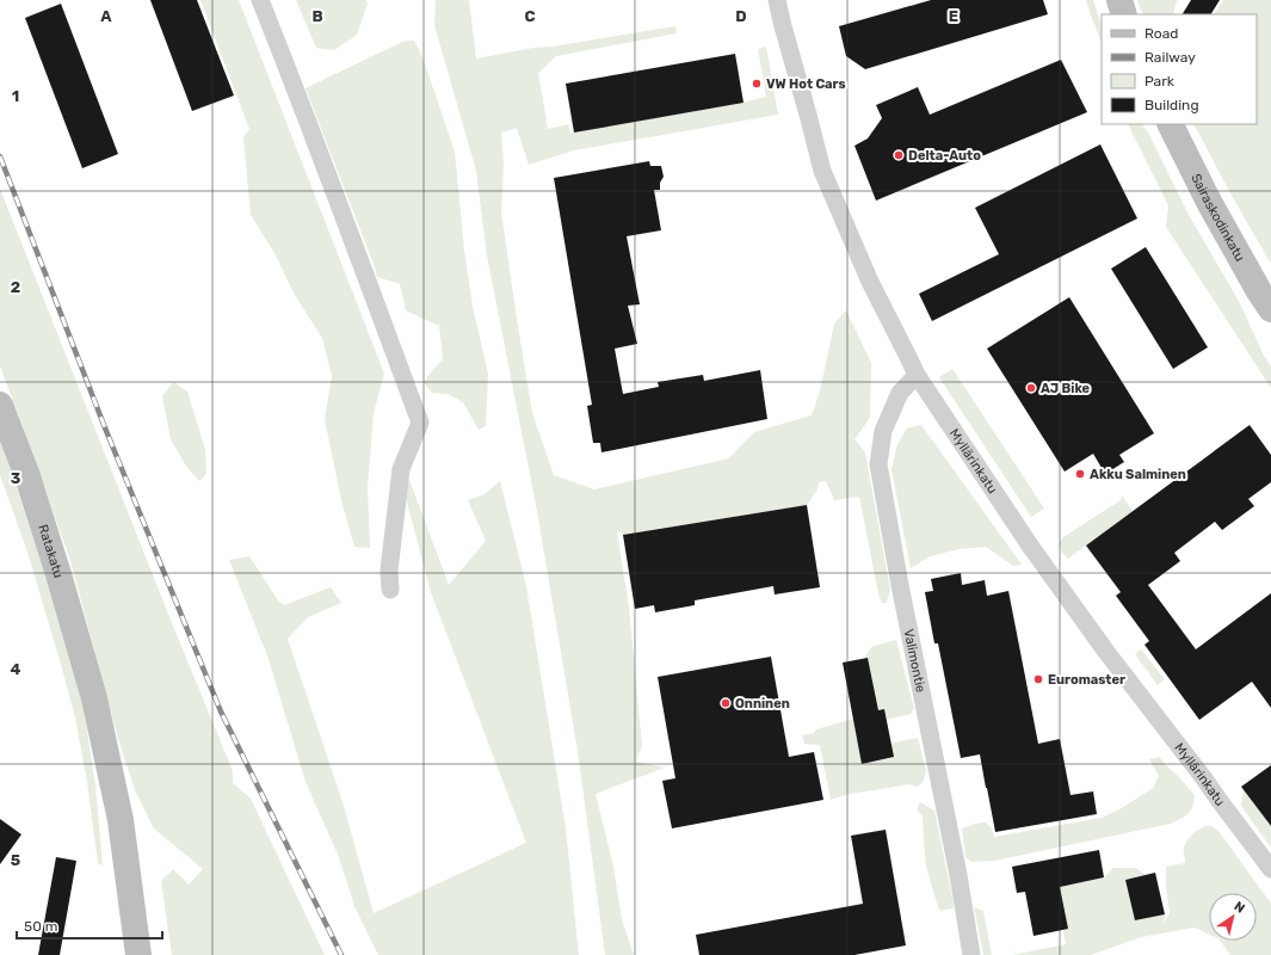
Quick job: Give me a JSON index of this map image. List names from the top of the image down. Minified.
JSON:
{"streets":{"main road":["Sairaskodinkatu","Ratakatu"],"street":["Myllärinkatu","Valimontie"]},"crossings":[["Myllärinkatu","Valimontie"]],"places":["VW Hot Cars","Delta-Auto","AJ Bike","Akku Salminen","Euromaster","Onninen"],"legend":["Road","Railway","Park","Building"],"scale_bar":"50 m","north":"top right","grid":{"columns":["A","B","C","D","E"],"rows":["1","2","3","4","5"]}}
